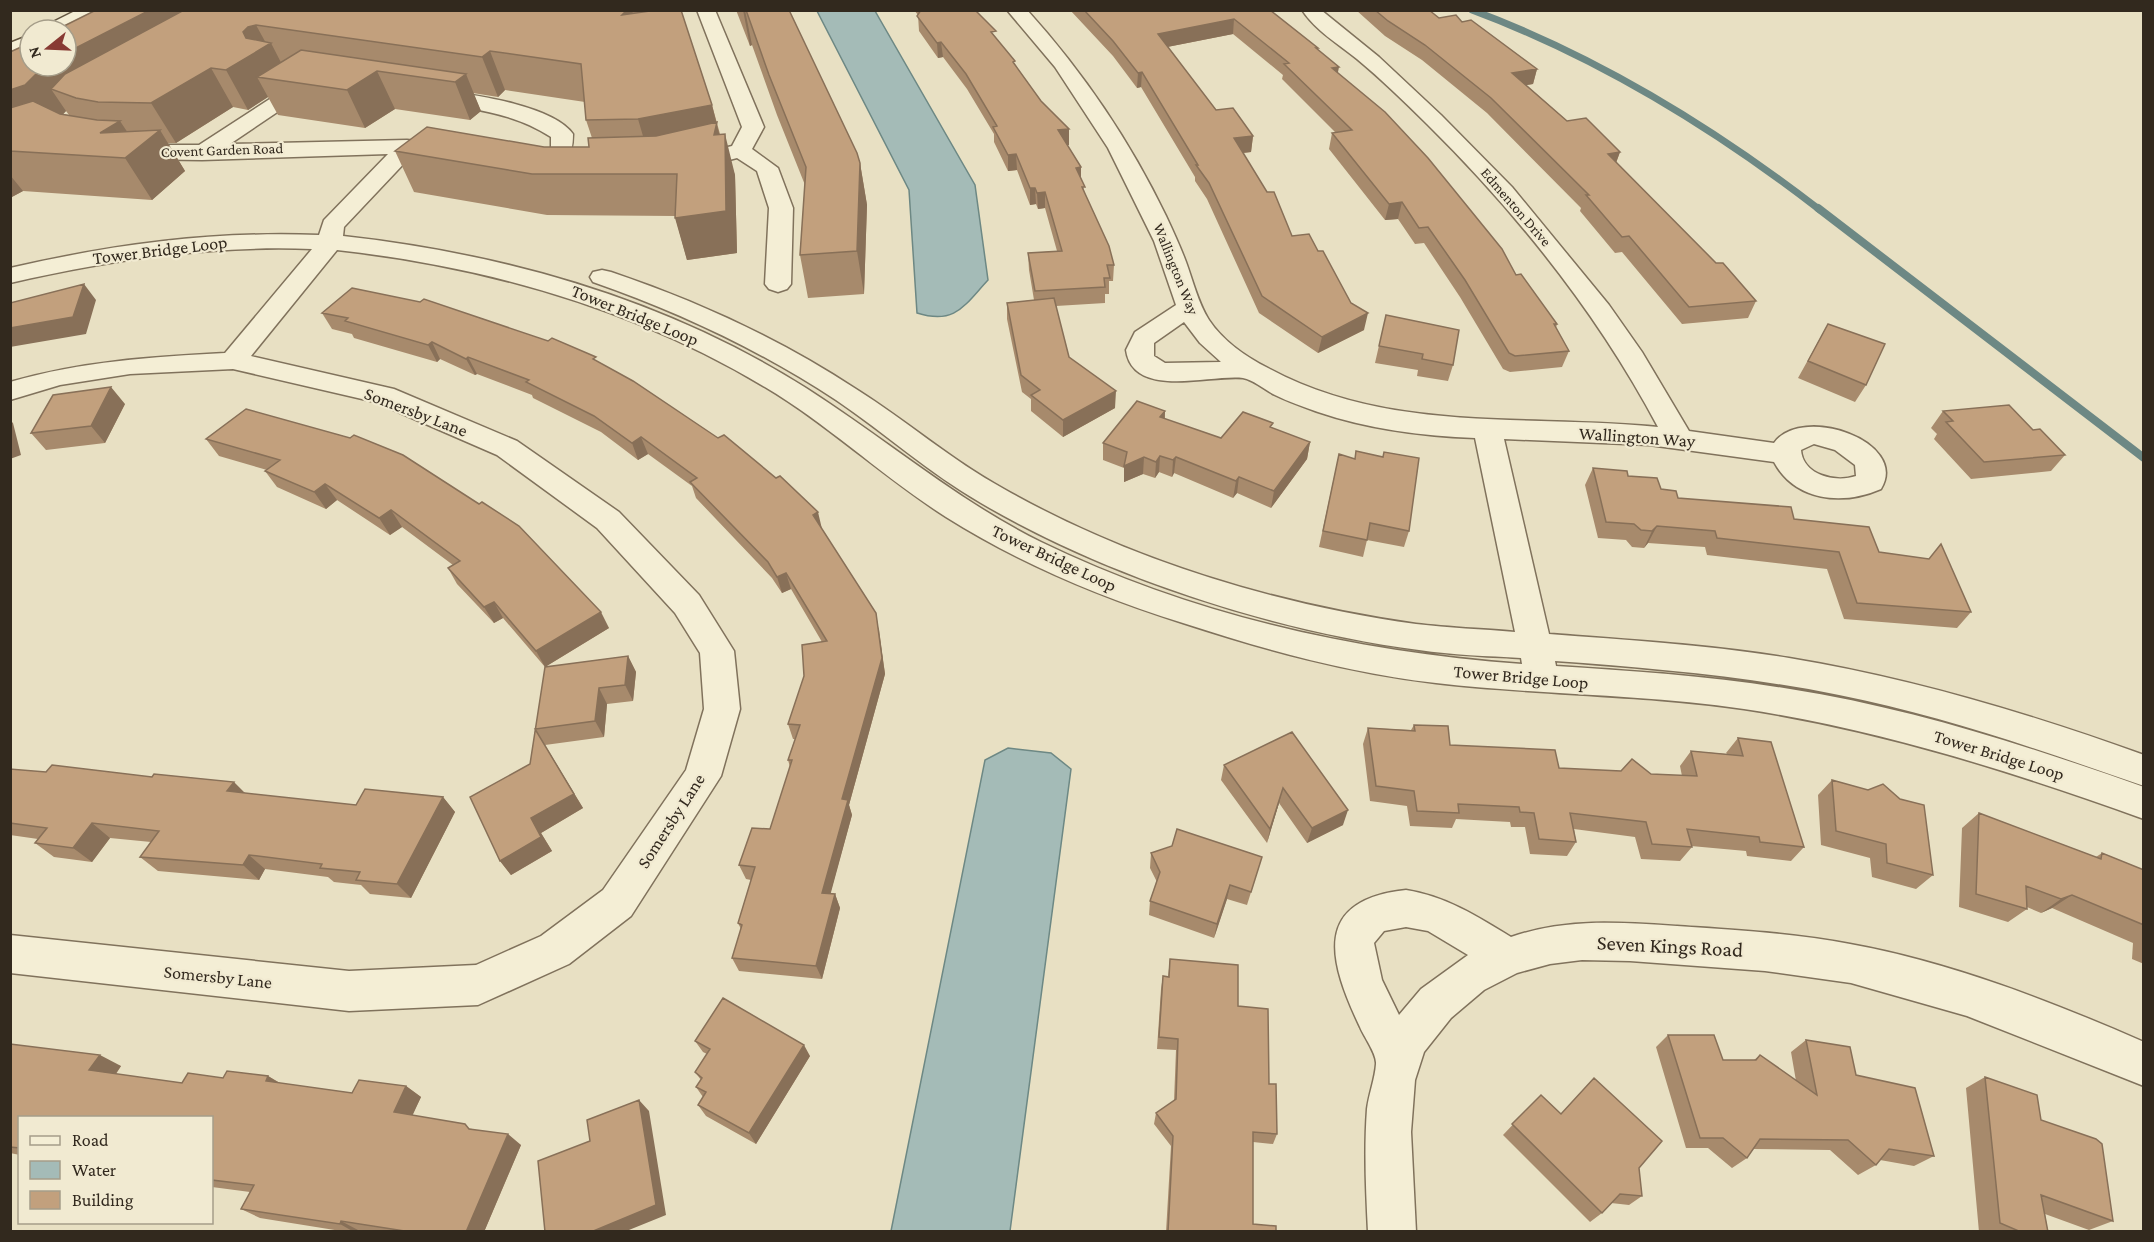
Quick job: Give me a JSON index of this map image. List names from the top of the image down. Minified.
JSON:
{"streets":{"street":["Covent Garden Road","Edmenton Drive","Tower Bridge Loop","Wallington Way","Somersby Lane","Seven Kings Road"]},"crossings":[["Edmenton Drive","Wallington Way"]],"legend":["Road","Water","Building"],"north":"left"}
